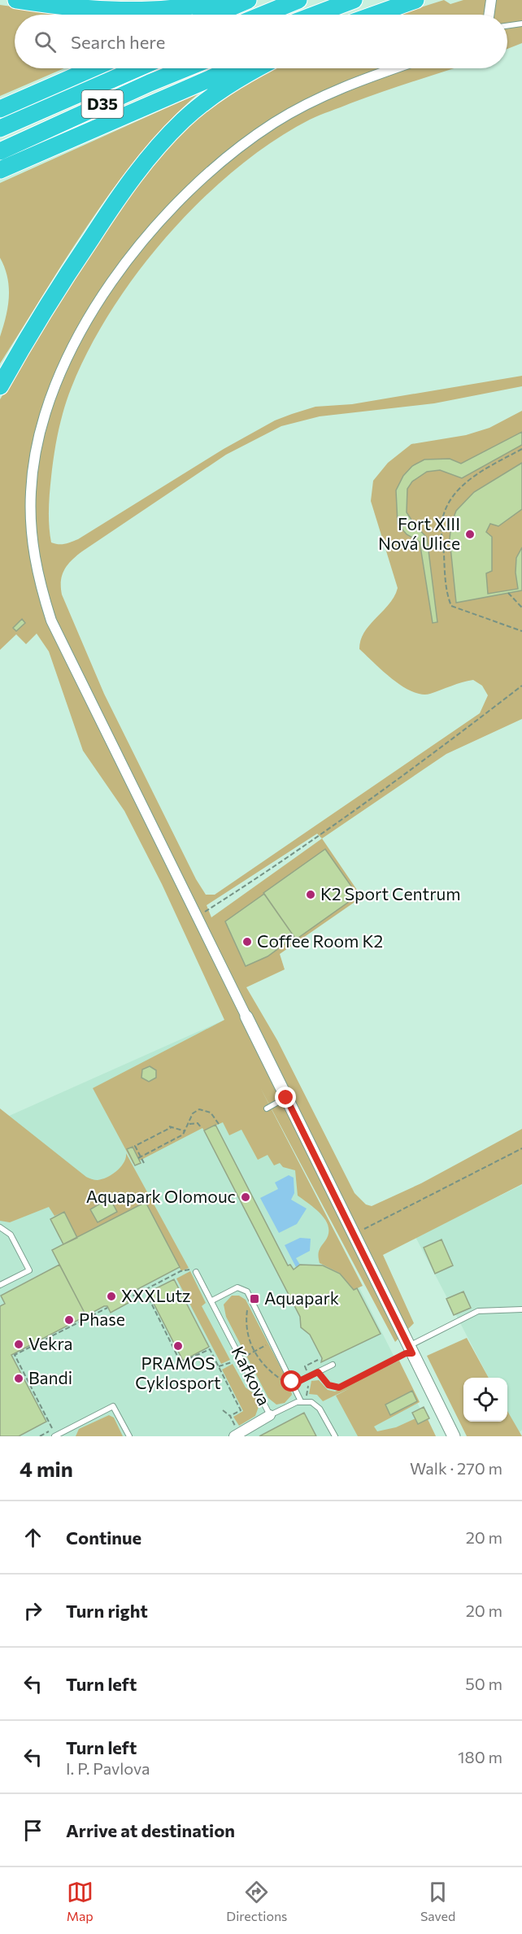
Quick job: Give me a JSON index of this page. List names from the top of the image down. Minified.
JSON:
{"streets":{"highway":["D35"],"street":["Kafkova"]},"places":{"other":["Fort XIII Nová Ulice","K2 Sport Centrum","Coffee Room K2","Aquapark Olomouc","XXXLutz","Phase","Vekra","PRAMOS Cyklosport","Bandi"],"transit":["Aquapark"]},"page":{"search":"Search here","heading":["4 min","Walk · 270 m"],"list":[["Continue","20 m"],["Turn right","20 m"],["Turn left","50 m"],["Turn left","I. P. Pavlova","180 m"],"Arrive at destination"],"nav":["Map","Directions","Saved"]}}
